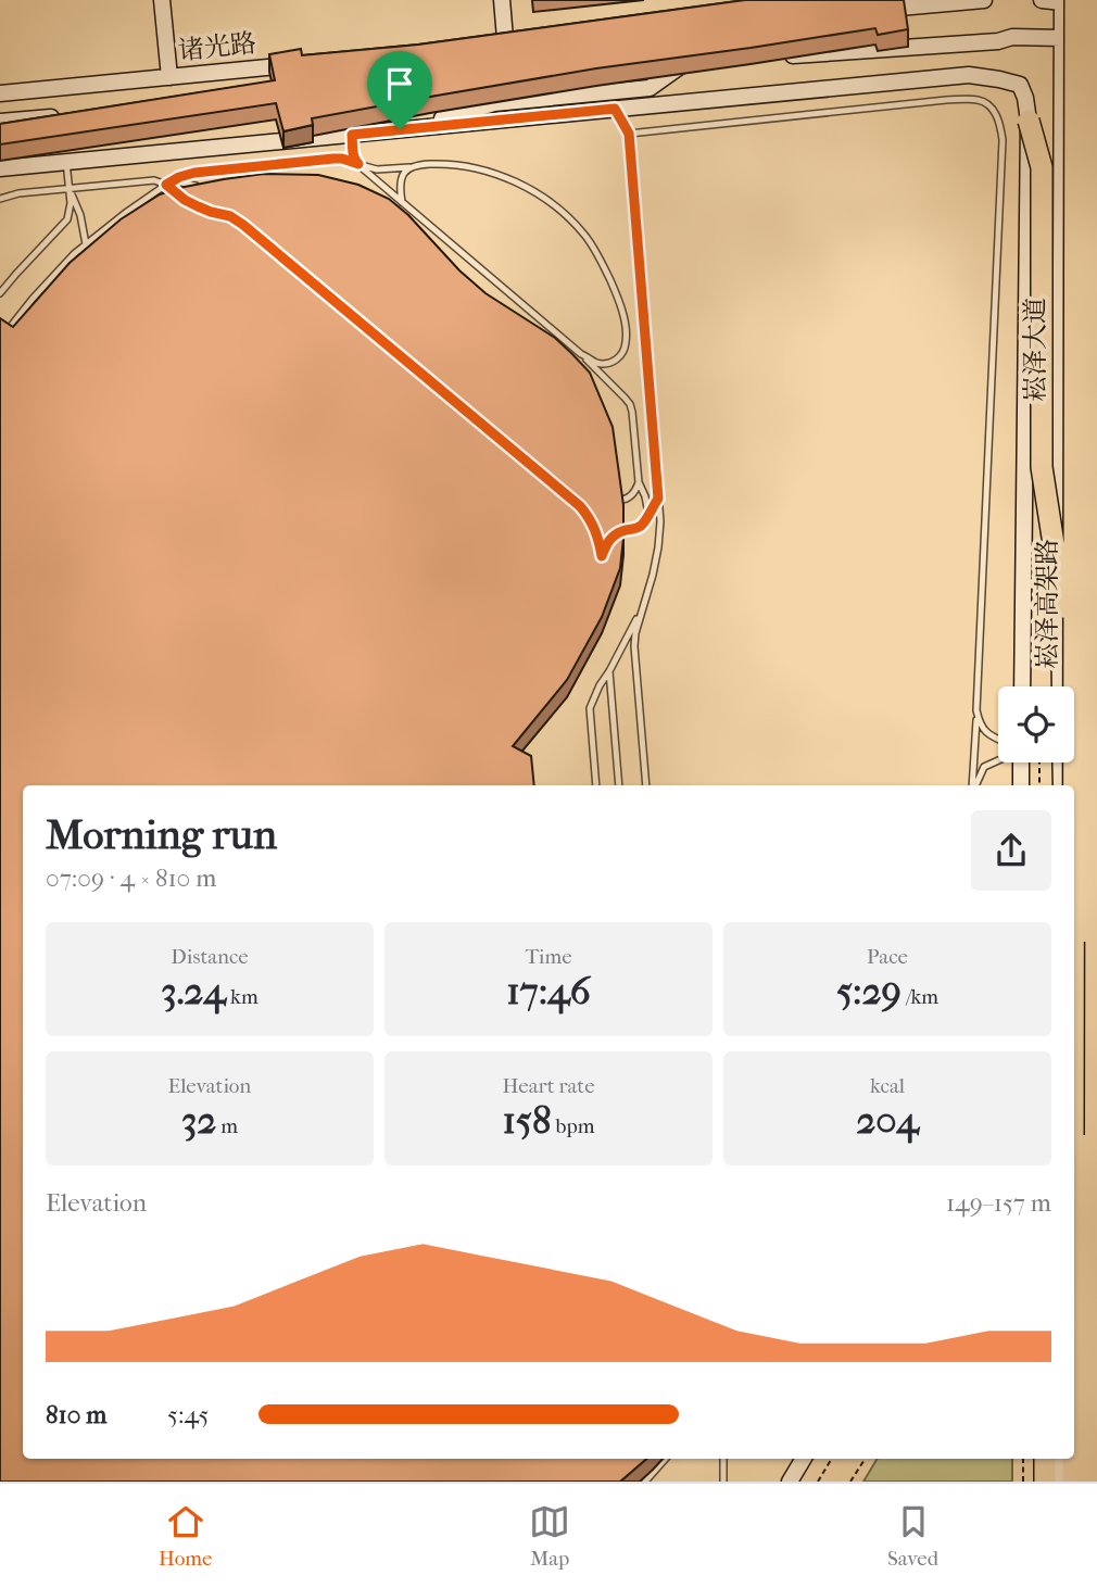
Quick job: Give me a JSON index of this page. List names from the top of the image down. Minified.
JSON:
{"streets":{"highway":["崧泽高架路"],"main road":["诸光路","崧泽大道"]},"crossings":[["崧泽大道","崧泽高架路"]],"page":{"heading":["Morning run","07:09 · 4 × 810 m"],"stats":[["Distance","3.24 km"],["Time","17:46"],["Pace","5:29 /km"],["Elevation","32 m"],["Heart rate","158 bpm"],["kcal","204"]],"chart":["Elevation","149–157 m"],"list":[{"name":"810 m","note":"5:45"}],"tabs":["Home","Map","Saved"]}}
